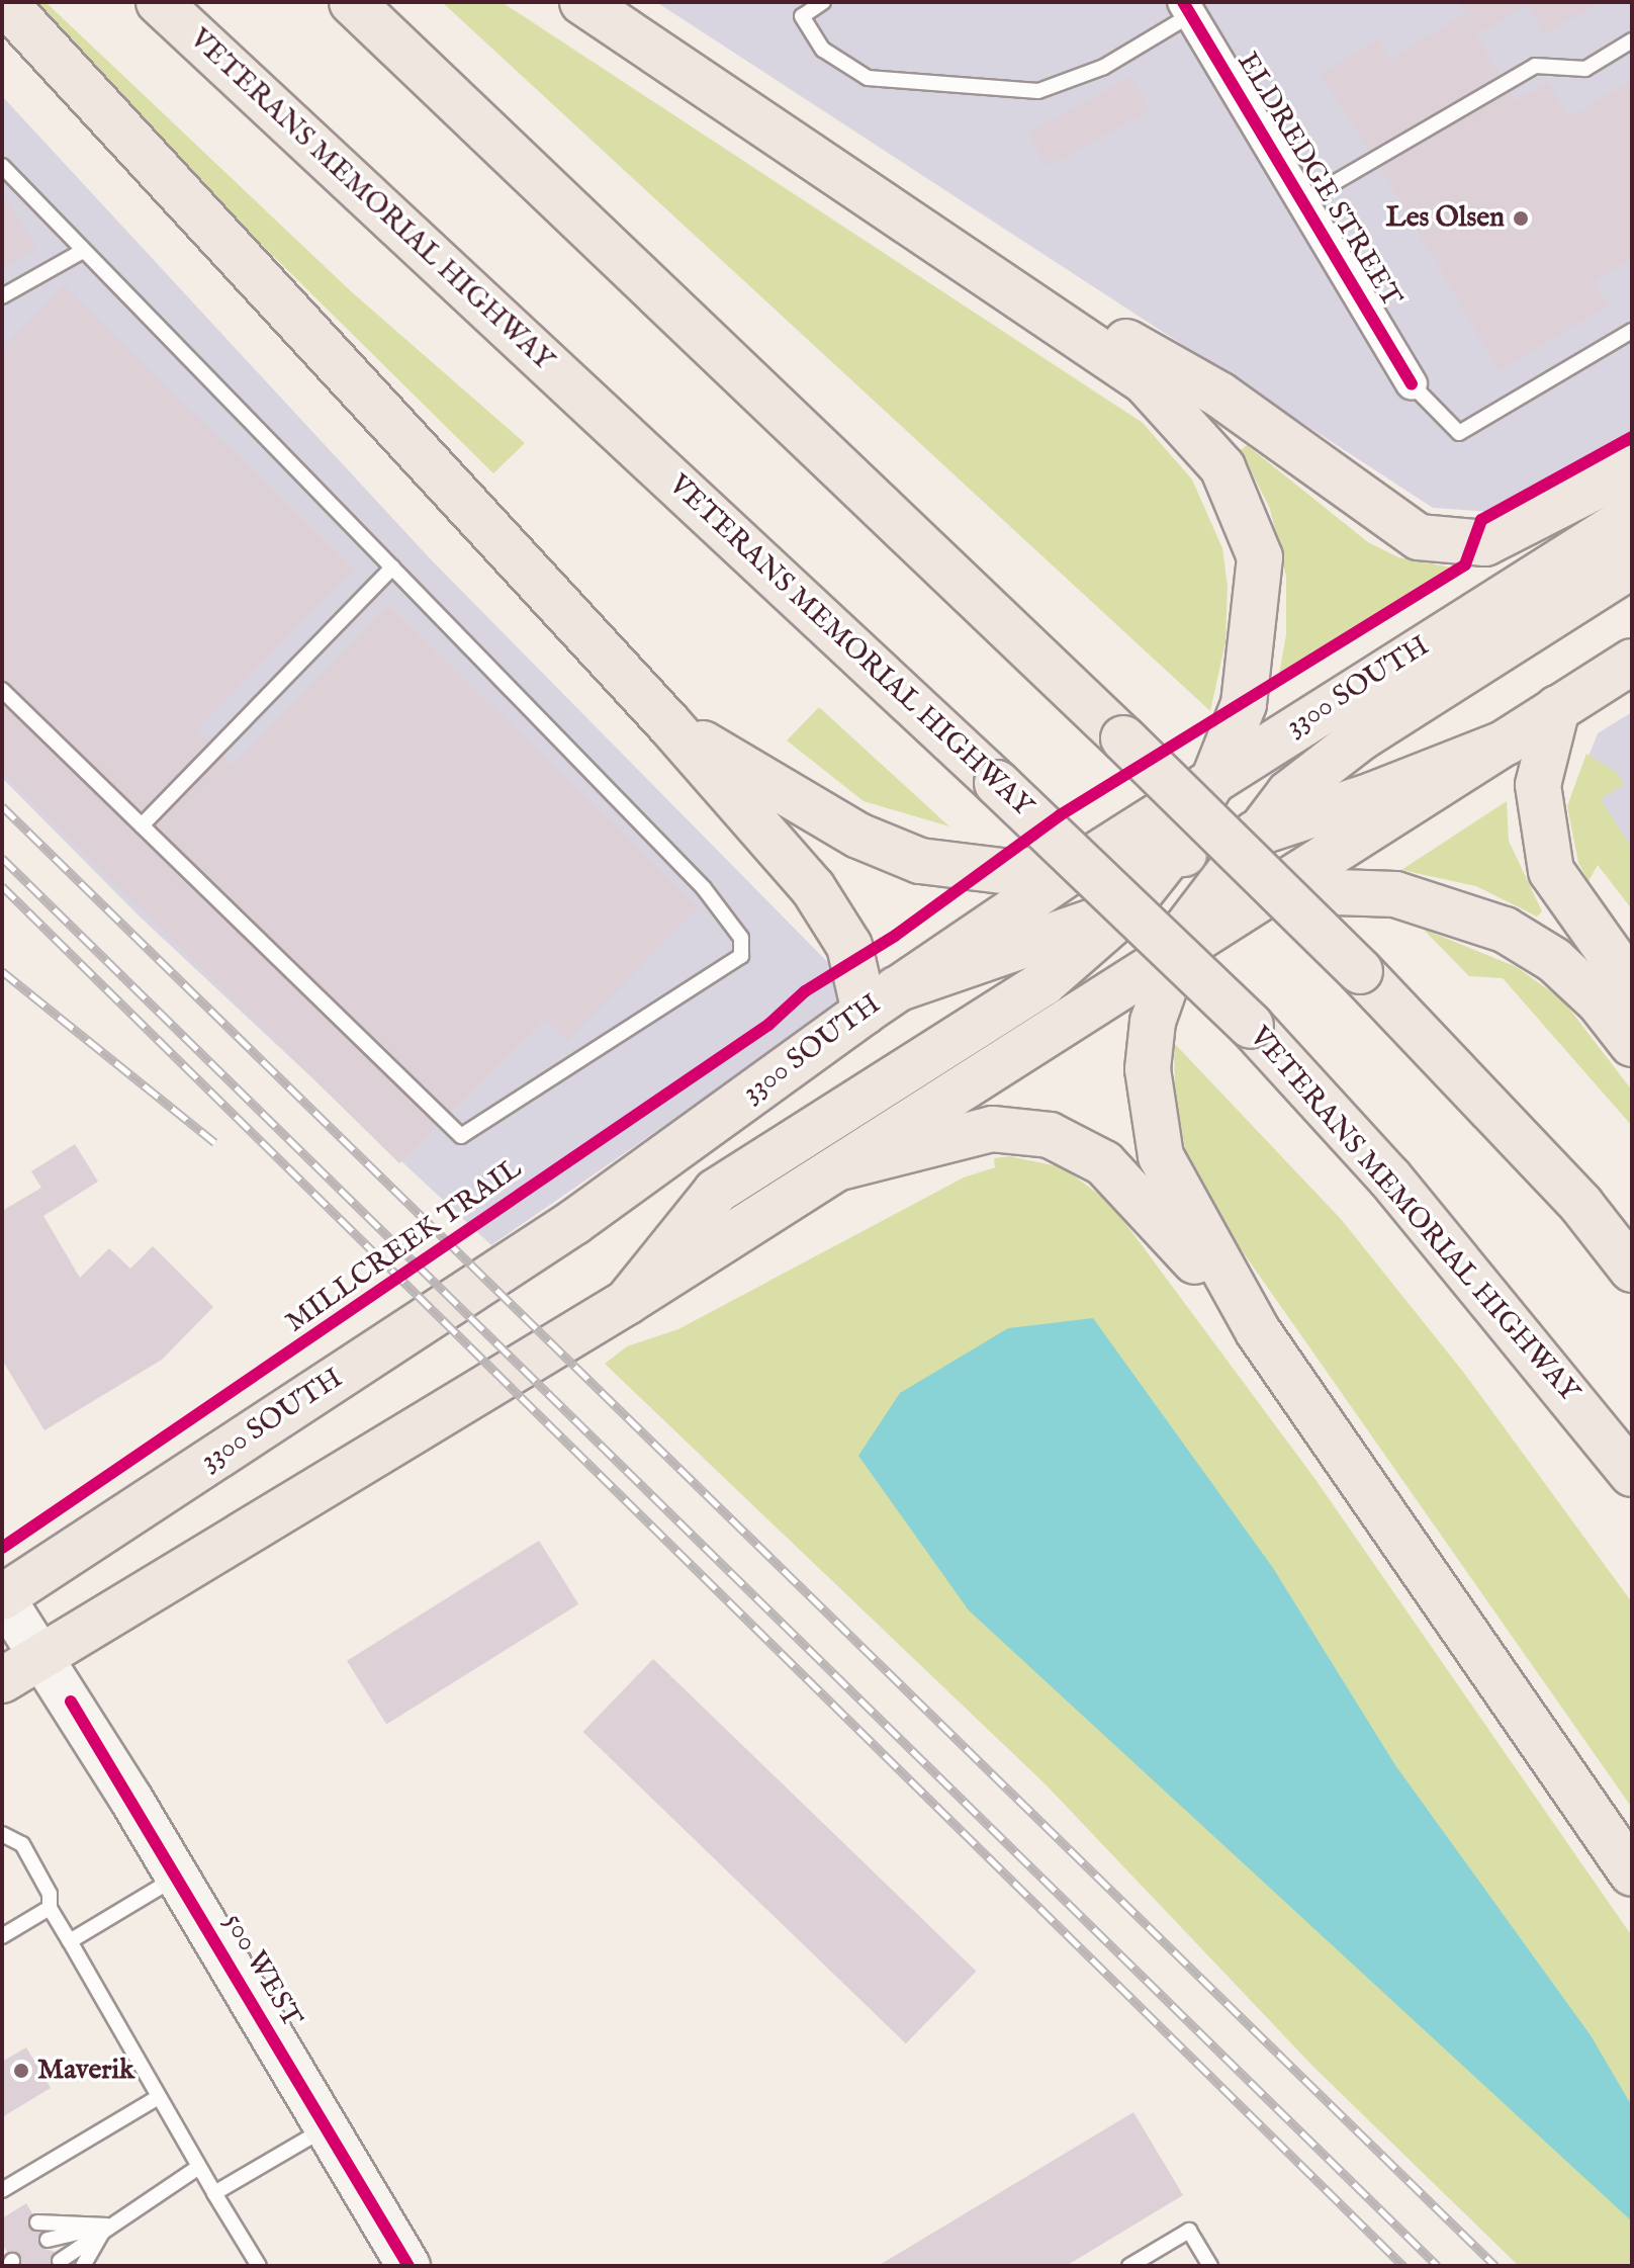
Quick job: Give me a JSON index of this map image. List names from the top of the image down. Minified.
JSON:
{"streets":{"main road":["VETERANS MEMORIAL HIGHWAY","3300 SOUTH","500 WEST"],"street":["ELDREDGE STREET"],"cycle path":["MILLCREEK TRAIL"]},"crossings":[["3300 SOUTH","500 WEST"]],"places":["Les Olsen","Maverik"]}
